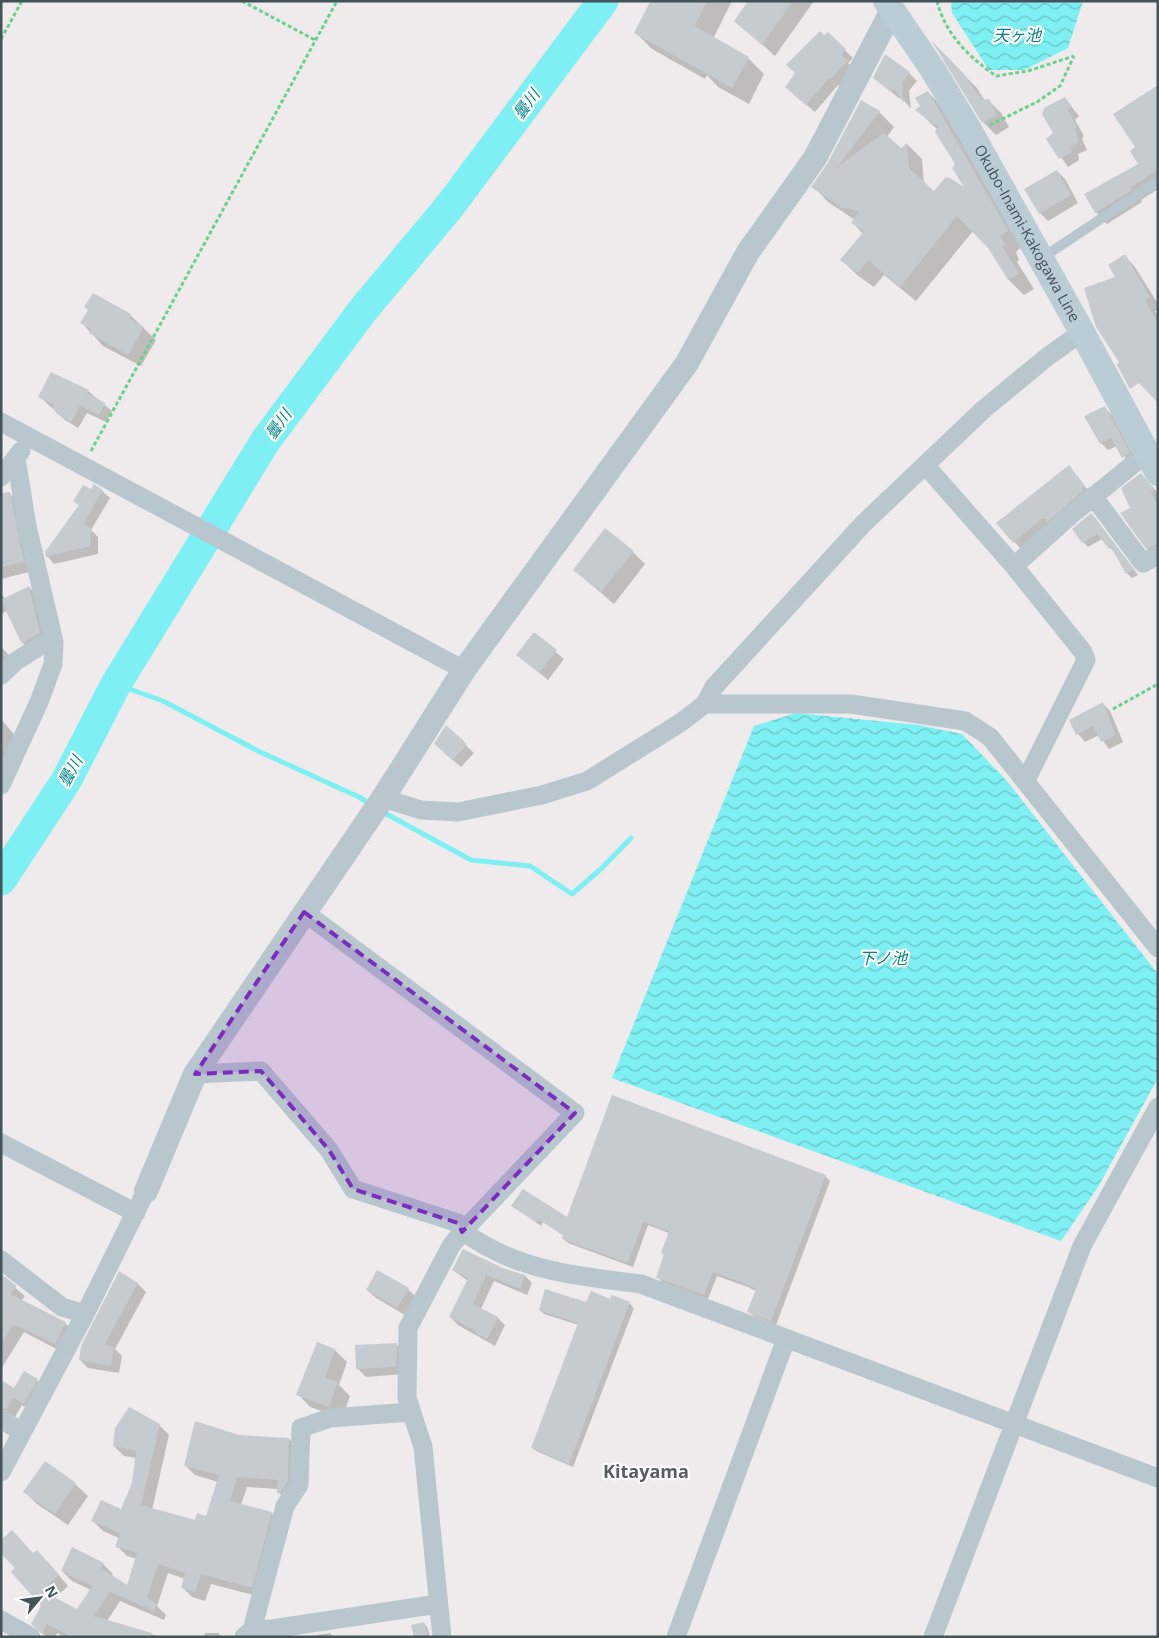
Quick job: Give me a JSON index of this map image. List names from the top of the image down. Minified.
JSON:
{"streets":{"main road":["Okubo-Inami-Kakogawa Line"]},"districts":["Kitayama"],"water":["天ヶ池","曇川","下ノ池"],"north":"top right"}
